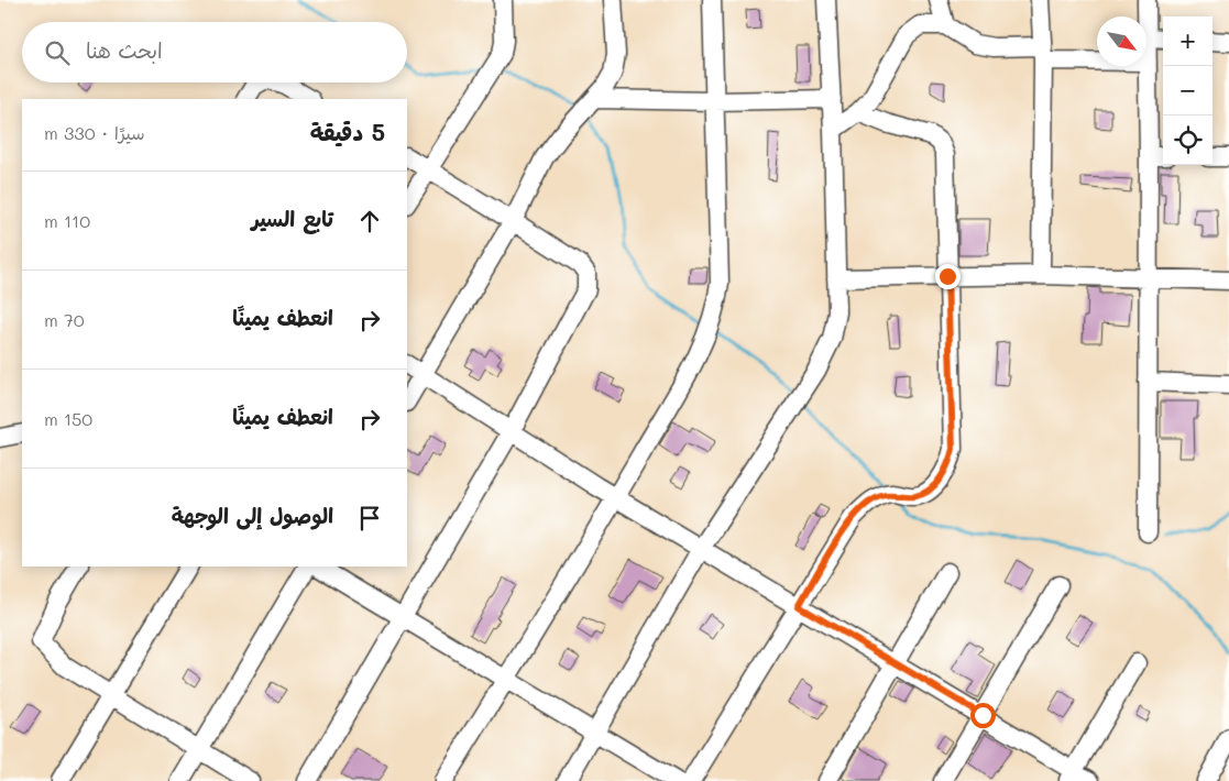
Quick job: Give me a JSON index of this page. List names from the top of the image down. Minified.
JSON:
{"north":"bottom right","page":{"map_buttons":["+","−"],"search":"ابحث هنا","heading":["5 دقيقة","سيرًا · 330 m"],"list":[["تابع السير","110 m"],["انعطف يمينًا","70 m"],["انعطف يمينًا","150 m"],"الوصول إلى الوجهة"]}}
